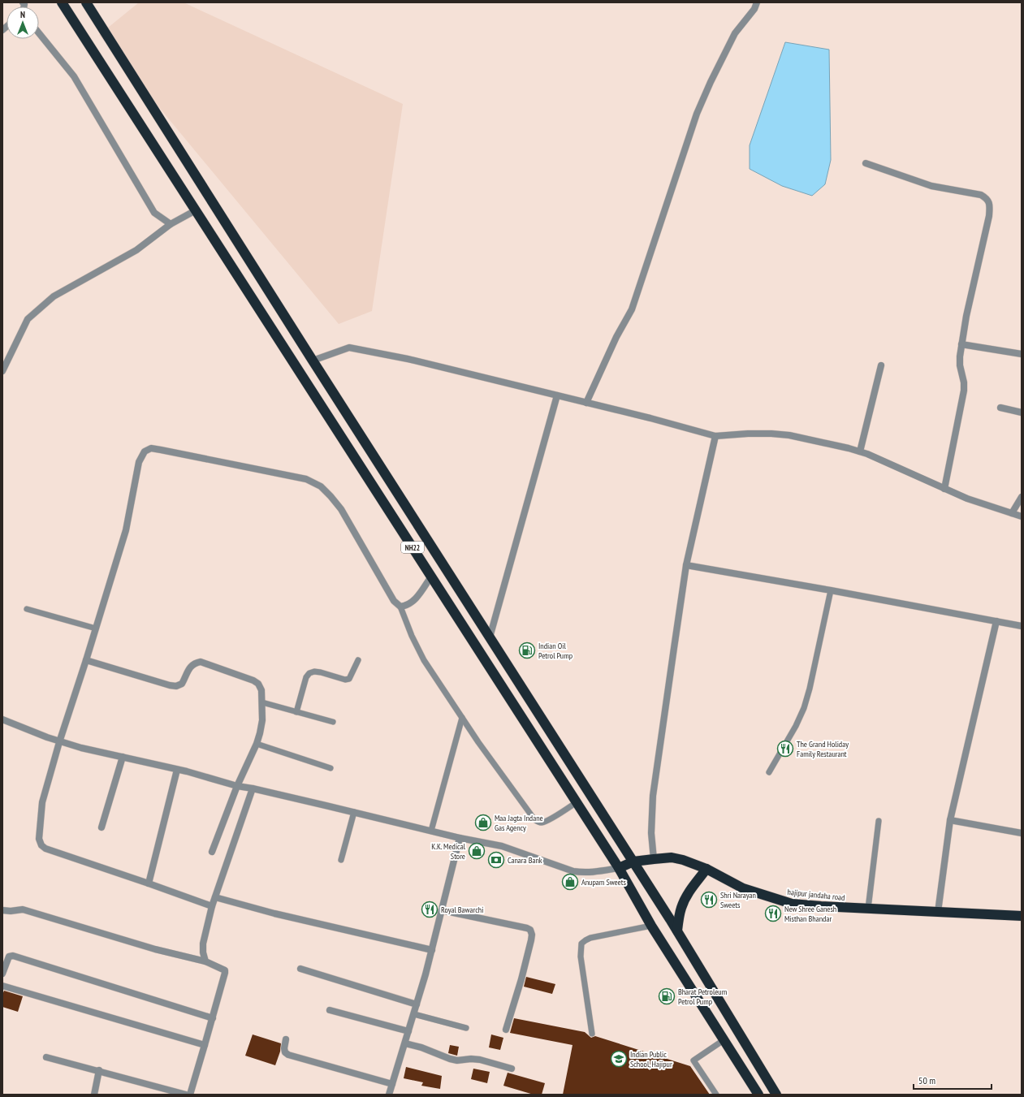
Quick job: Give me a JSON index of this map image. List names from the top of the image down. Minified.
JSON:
{"streets":{"highway":["NH22","hajipur jandaha road"]},"crossings":[["NH22","hajipur jandaha road"]],"places":{"fuel station":["Indian Oil Petrol Pump","Bharat Petroleum Petrol Pump"],"restaurant":["The Grand Holiday Family Restaurant","Shri Narayan Sweets","Royal Bawarchi","New Shree Ganesh Misthan Bhandar"],"shop":["Maa Jagta Indane Gas Agency","K.K. Medical Store","Anupam Sweets"],"bank":["Canara Bank"],"school or university":["Indian Public School, Hajipur"]},"scale_bar":"50 m","north":"top"}
